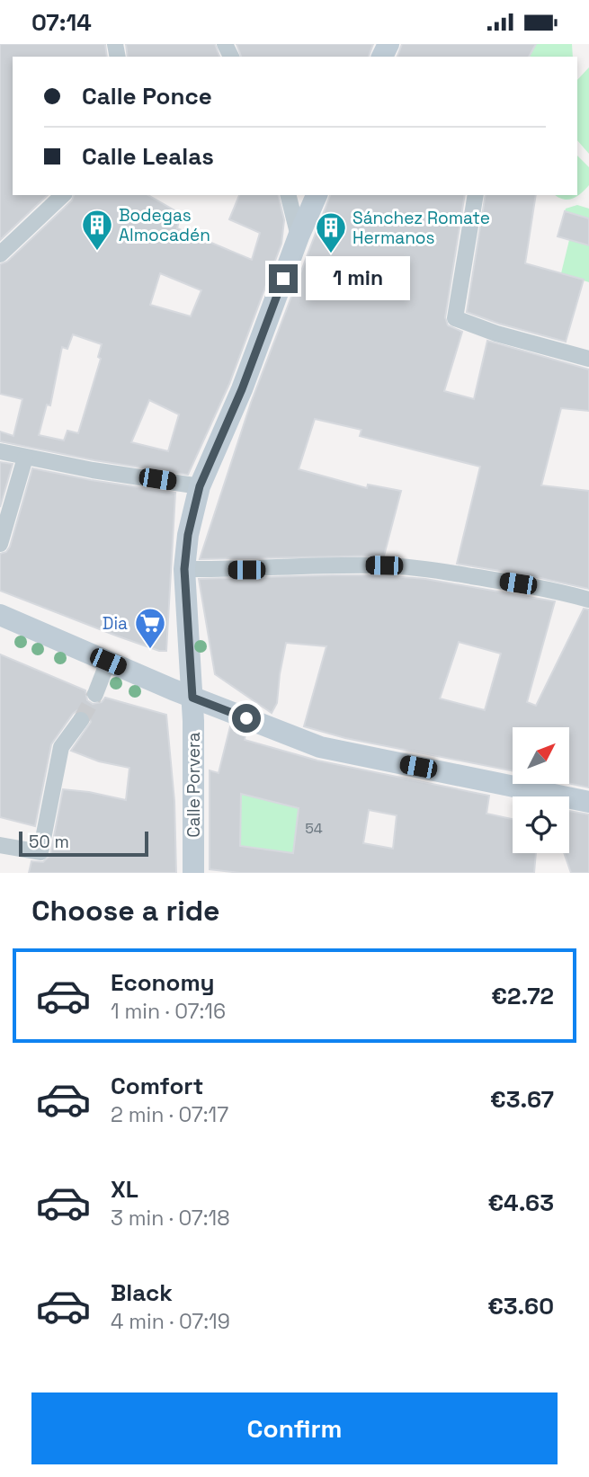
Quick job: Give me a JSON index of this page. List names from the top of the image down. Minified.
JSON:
{"streets":{"street":["Calle Porvera"]},"places":{"building":["Bodegas Almocadén","Sánchez Romate Hermanos"],"supermarket":["Dia"]},"house_numbers":["54"],"scale_bar":"50 m","north":"top right","page":{"status":"07:14","banner":["Calle Ponce","Calle Lealas"],"bubble":"1 min","scale":"50 m","heading":"Choose a ride","list":[{"name":"Economy","note":"1 min · 07:16","value":"€2.72"},{"name":"Comfort","note":"2 min · 07:17","value":"€3.67"},{"name":"XL","note":"3 min · 07:18","value":"€4.63"},{"name":"Black","note":"4 min · 07:19","value":"€3.60"}],"buttons":"Confirm"}}
